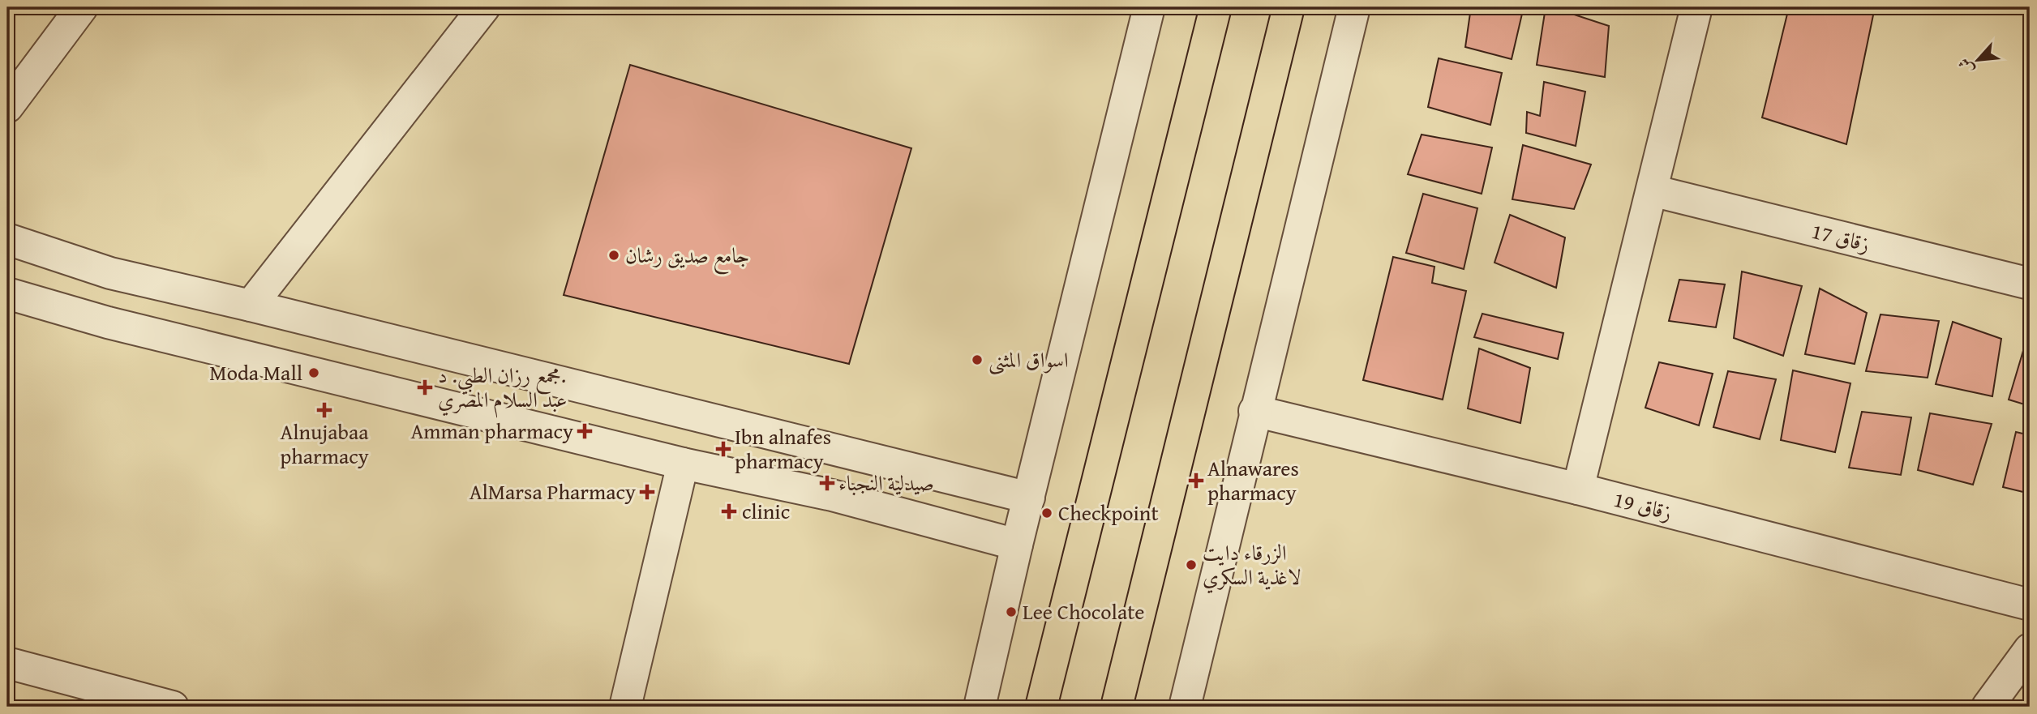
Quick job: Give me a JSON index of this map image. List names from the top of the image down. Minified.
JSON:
{"streets":{"street":["زقاق 17","زقاق 19"]},"places":{"other":["جامع صديق رشان","اسواق المثنى","Moda Mall","Checkpoint","الزرقاء دايت لاغذية السكري","Lee Chocolate"],"health":["مجمع رزان الطبي. د. عبد السلام المصري","Alnujabaa pharmacy","Amman pharmacy","Ibn alnafes pharmacy","Alnawares pharmacy","صيدلية النجباء","AlMarsa Pharmacy","clinic"]},"north":"bottom left"}
